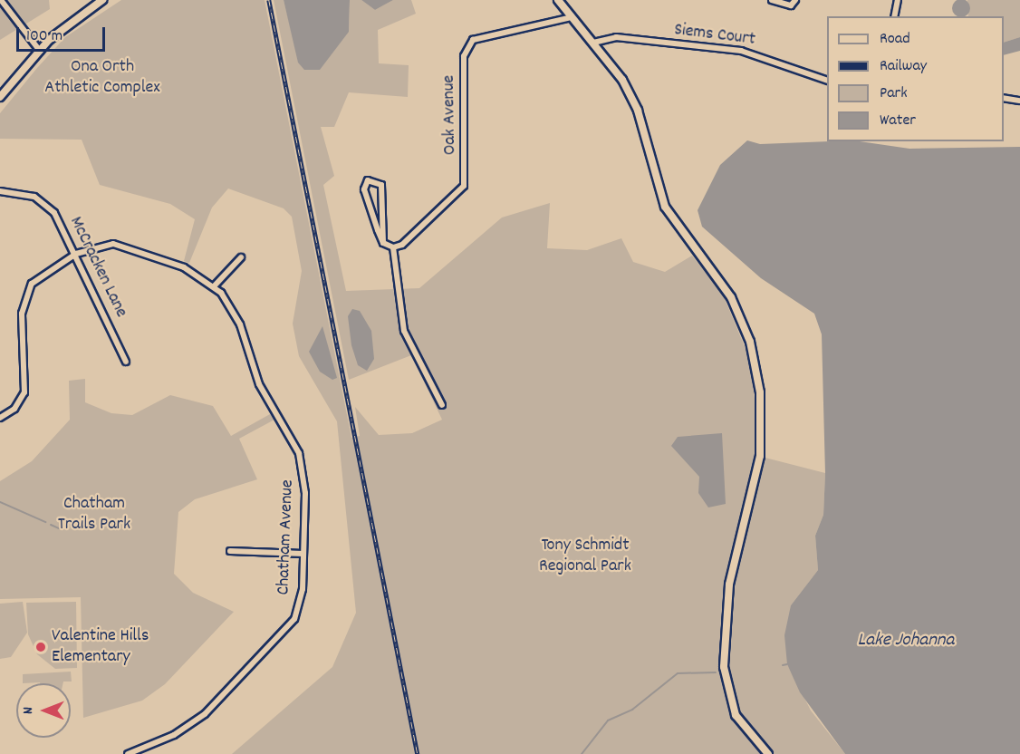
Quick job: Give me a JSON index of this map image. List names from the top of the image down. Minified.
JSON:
{"streets":{"street":["Siems Court","Oak Avenue","McCracken Lane","Chatham Avenue"]},"crossings":[["McCracken Lane","Chatham Avenue"]],"water":["Lake Johanna"],"parks":["Ona Orth Athletic Complex","Chatham Trails Park","Tony Schmidt Regional Park"],"places":["Valentine Hills Elementary"],"legend":["Road","Railway","Park","Water"],"scale_bar":"100 m","north":"left"}
